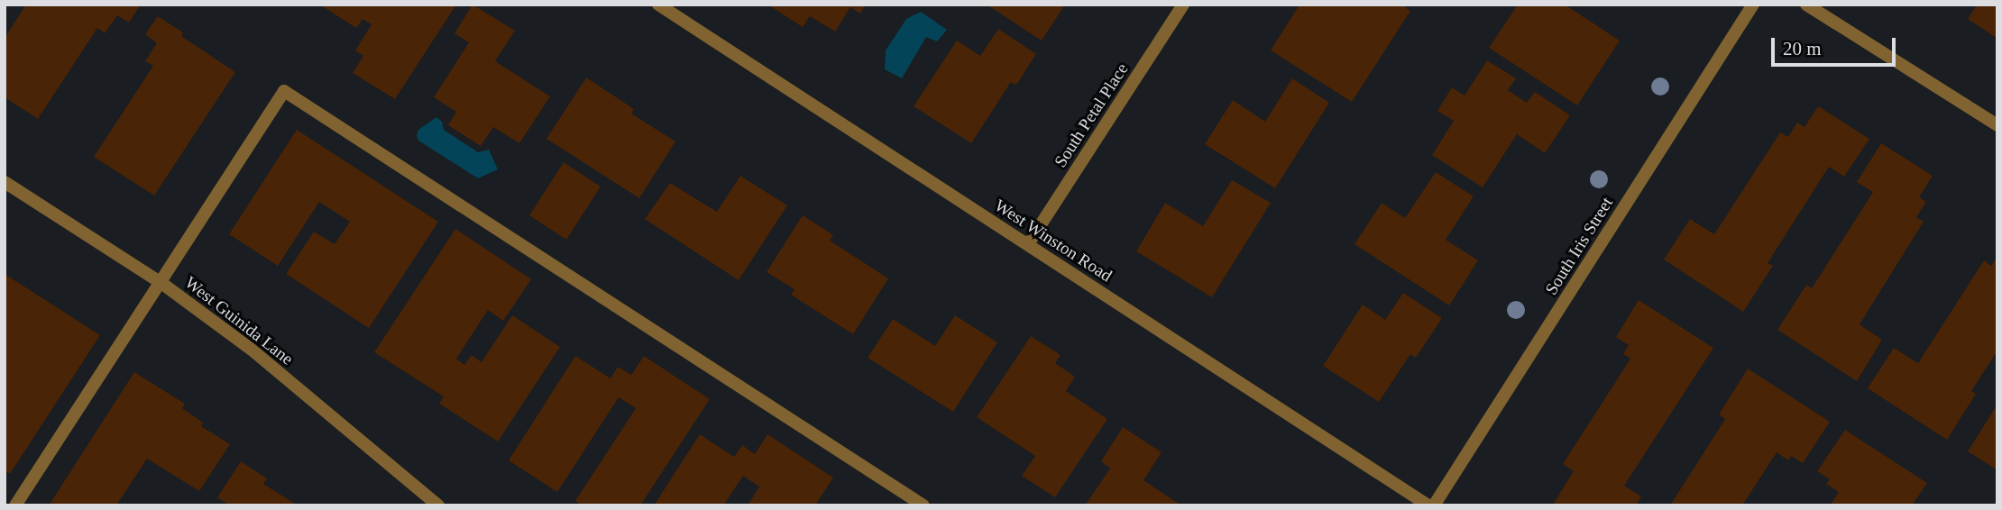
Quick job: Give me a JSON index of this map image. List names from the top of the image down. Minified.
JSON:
{"streets":{"street":["South Petal Place","West Winston Road","South Iris Street","West Guinida Lane"]},"crossings":[["South Petal Place","West Winston Road"]],"scale_bar":"20 m"}
